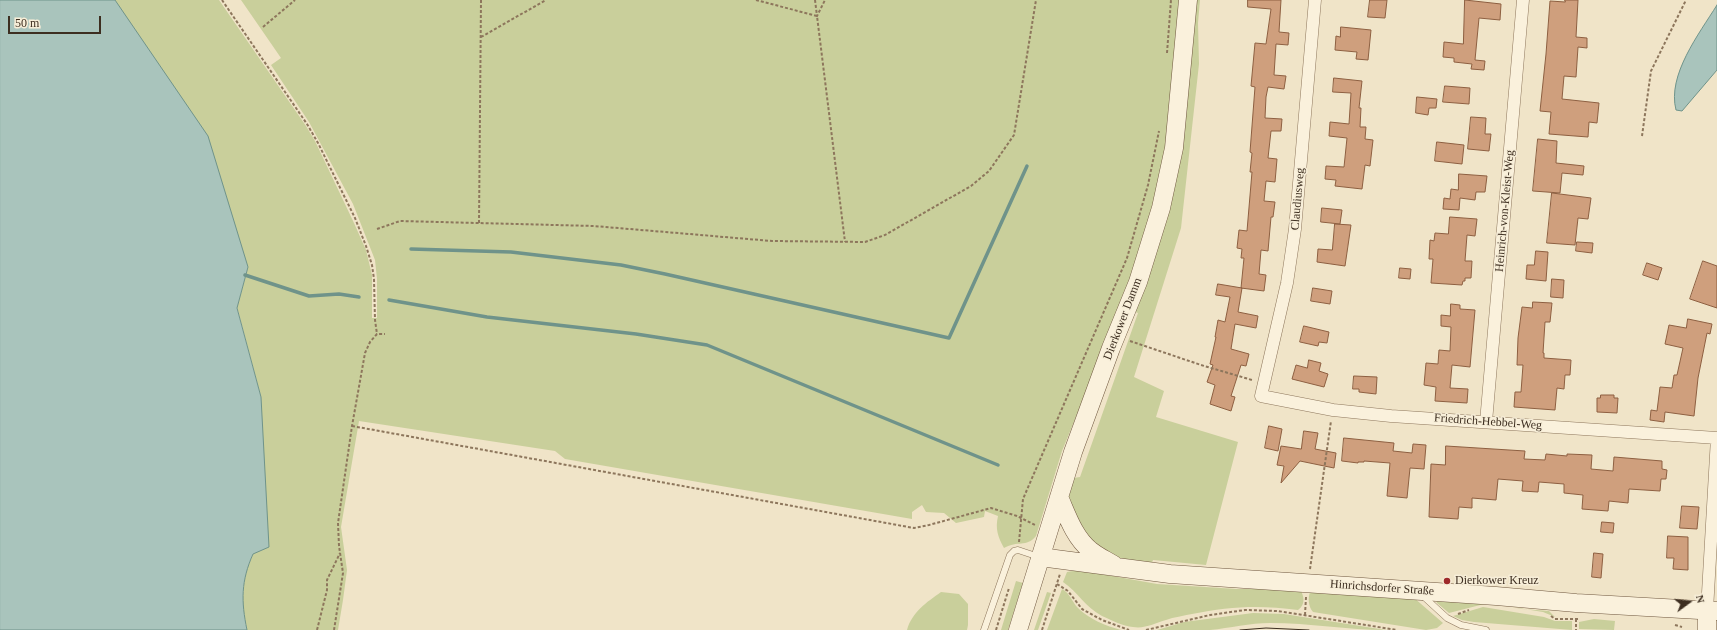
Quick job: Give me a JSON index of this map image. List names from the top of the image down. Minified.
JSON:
{"streets":{"street":["Claudiusweg","Heinrich-von-Kleist-Weg","Dierkower Damm","Friedrich-Hebbel-Weg","Hinrichsdorfer Straße"]},"crossings":[["Claudiusweg","Friedrich-Hebbel-Weg"],["Heinrich-von-Kleist-Weg","Friedrich-Hebbel-Weg"],["Dierkower Damm","Hinrichsdorfer Straße"]],"places":["Dierkower Kreuz"],"scale_bar":"50 m","north":"right"}
